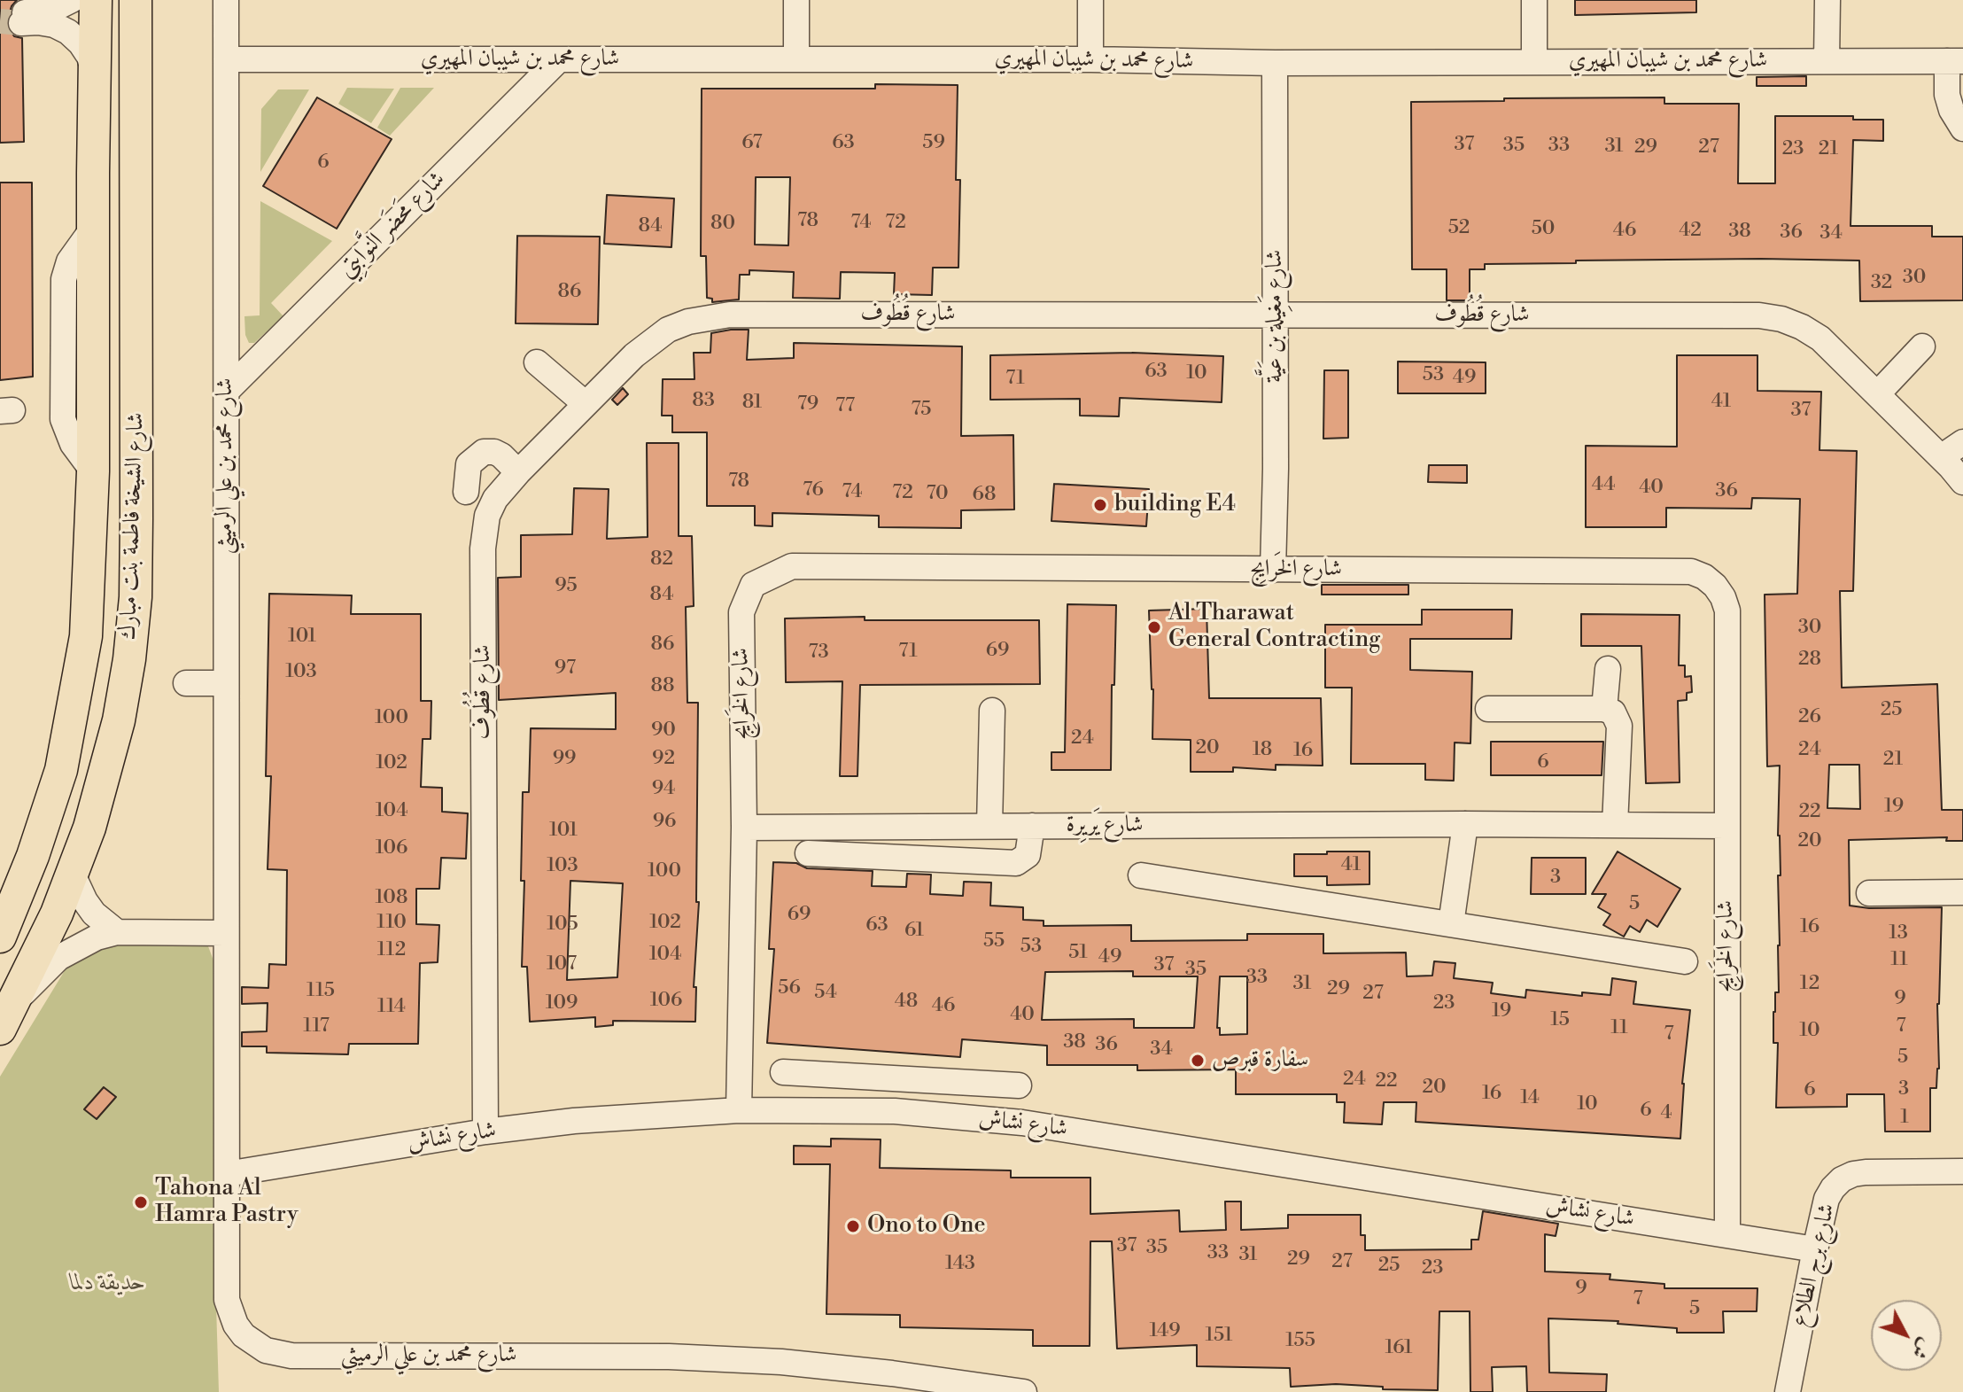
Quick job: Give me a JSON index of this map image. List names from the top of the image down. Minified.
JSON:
{"streets":{"main road":["شارع الشيخة فاطمة بنت مبارك"],"street":["شارع محمد بن شيبان المهيري","شارع مَحضَر النَّوابتِي","شارع قُطُوف","شارع مَغِيلة بن عَيَّة","شارع محمد بن علي الرميثي","شارع الخَرايِج","شارع يَريِرة","شارع نشاش","شارع برج الطلاع"]},"crossings":[["شارع محمد بن شيبان المهيري","شارع مَحضَر النَّوابتِي"],["شارع محمد بن شيبان المهيري","شارع مَغِيلة بن عَيَّة"],["شارع محمد بن شيبان المهيري","شارع محمد بن علي الرميثي"],["شارع مَحضَر النَّوابتِي","شارع محمد بن علي الرميثي"],["شارع قُطُوف","شارع مَغِيلة بن عَيَّة"],["شارع قُطُوف","شارع نشاش"],["شارع مَغِيلة بن عَيَّة","شارع الخَرايِج"],["شارع محمد بن علي الرميثي","شارع نشاش"],["شارع الخَرايِج","شارع يَريِرة"],["شارع الخَرايِج","شارع نشاش"],["شارع نشاش","شارع برج الطلاع"]],"parks":["حديقة دلما"],"places":["building E4","Al Tharawat General Contracting","سفارة قبرص","Tahona Al Hamra Pastry","Ono to One"],"house_numbers":["67","63","59","37","35","33","31","29","27","23","21","6","78","74","72","80","84","52","50","46","42","38","36","34","30","32","86","63","10","53","49","71","83","41","81","79","77","75","37","78","44","40","76","36","74","72","70","68","82","95","84","30","101","86","69","71","73","28","97","103","88","25","26","100","90","24","20","18","24","16","99","92","21","6","102","94","19","104","22","96","101","20","106","41","103","100","3","108","5","69","110","102","105","63","16","61","13","55","53","112","51","104","49","11","107","37","35","33","31","12","56","29","115","54","27","9","106","48","109","23","46","114","19","40","15","117","7","11","10","7","38","36","34","5","24","22","20","3","6","16","14","10","6","4","1","37","35","33","31","29","27","143","25","23","9","7","5","149","151","155","161"],"north":"bottom right"}
